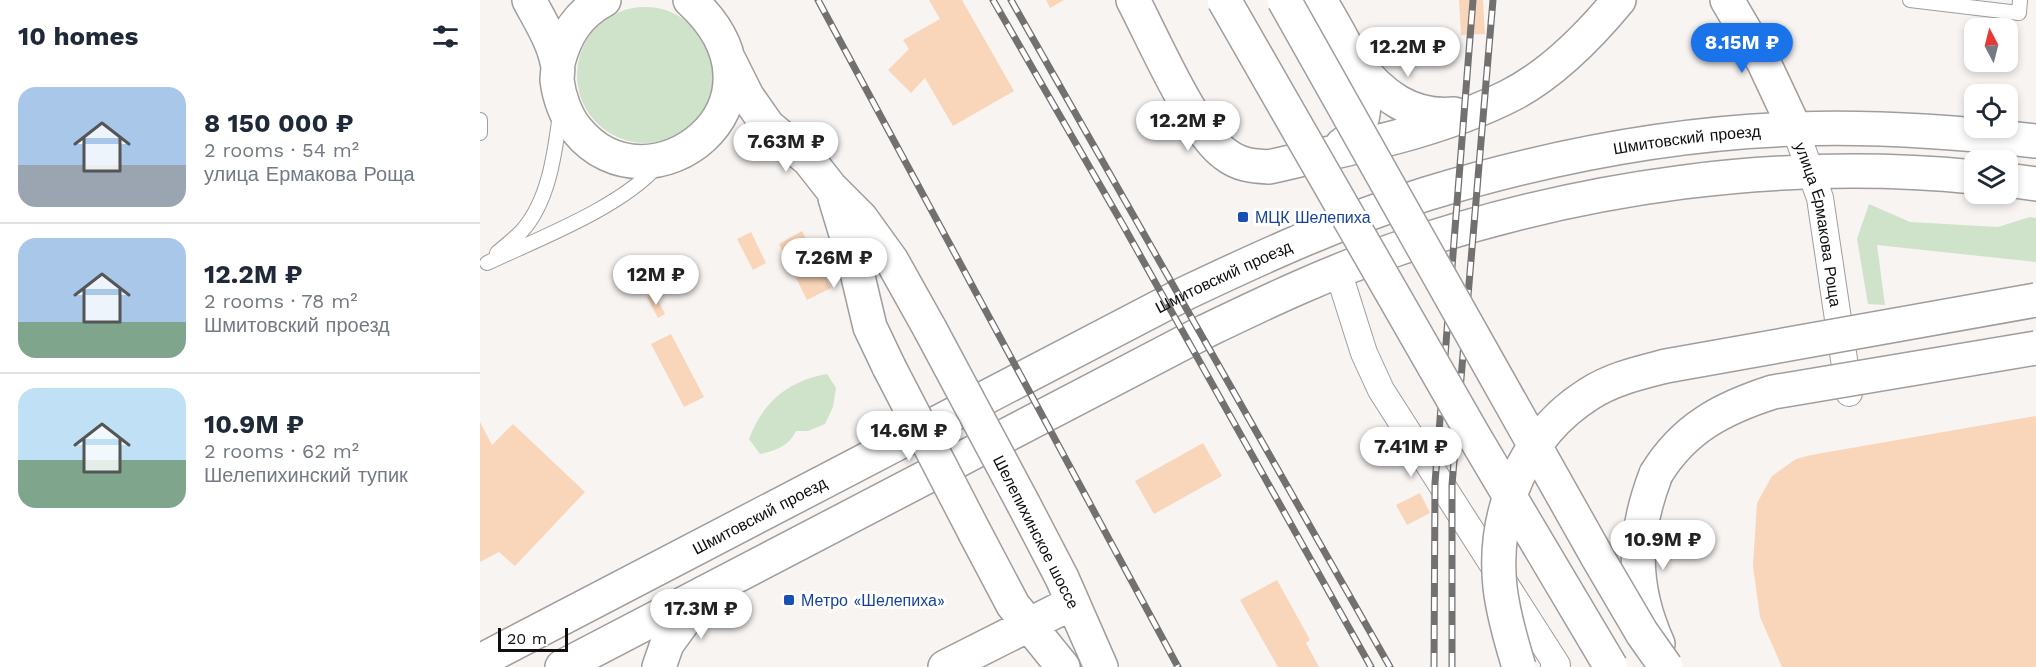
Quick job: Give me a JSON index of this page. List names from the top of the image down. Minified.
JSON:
{"streets":{"main road":["Шмитовский проезд","улица Ермакова Роща","Шелепихинское шоссе"]},"crossings":[["Шмитовский проезд","улица Ермакова Роща"]],"places":{"transit":["МЦК Шелепиха","Метро «Шелепиха»"]},"scale_bar":"20 m","north":"top","page":{"heading":"10 homes","price":["8.15M ₽","12.2M ₽","12.2M ₽","7.63M ₽","7.26M ₽","12M ₽","14.6M ₽","7.41M ₽","10.9M ₽","17.3M ₽"],"list":[{"name":"8 150 000 ₽","note":"2 rooms · 54 m² · улица Ермакова Роща"},{"name":"12.2M ₽","note":"2 rooms · 78 m² · Шмитовский проезд"},{"name":"10.9M ₽","note":"2 rooms · 62 m² · Шелепихинский тупик"}],"scale":"20 m"}}
